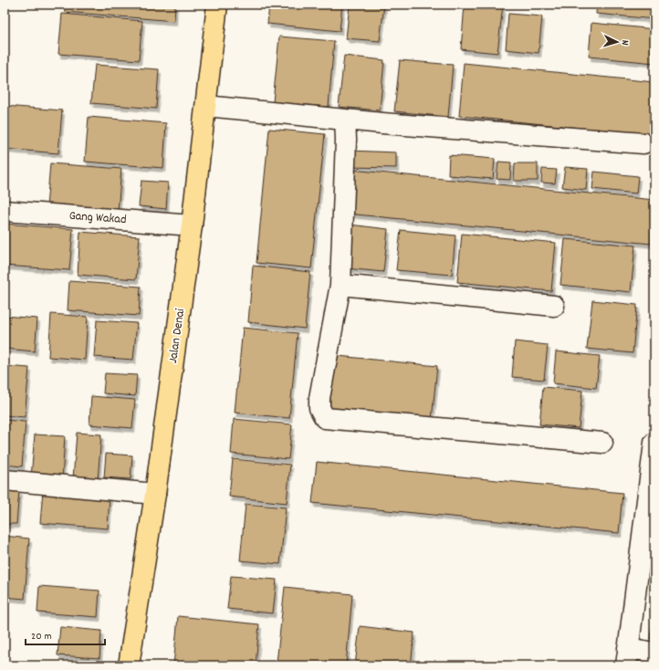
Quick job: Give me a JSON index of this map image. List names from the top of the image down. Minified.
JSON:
{"streets":{"main road":["Jalan Denai"],"street":["Gang Wakad"]},"crossings":[["Gang Wakad","Jalan Denai"]],"scale_bar":"20 m","north":"right"}
